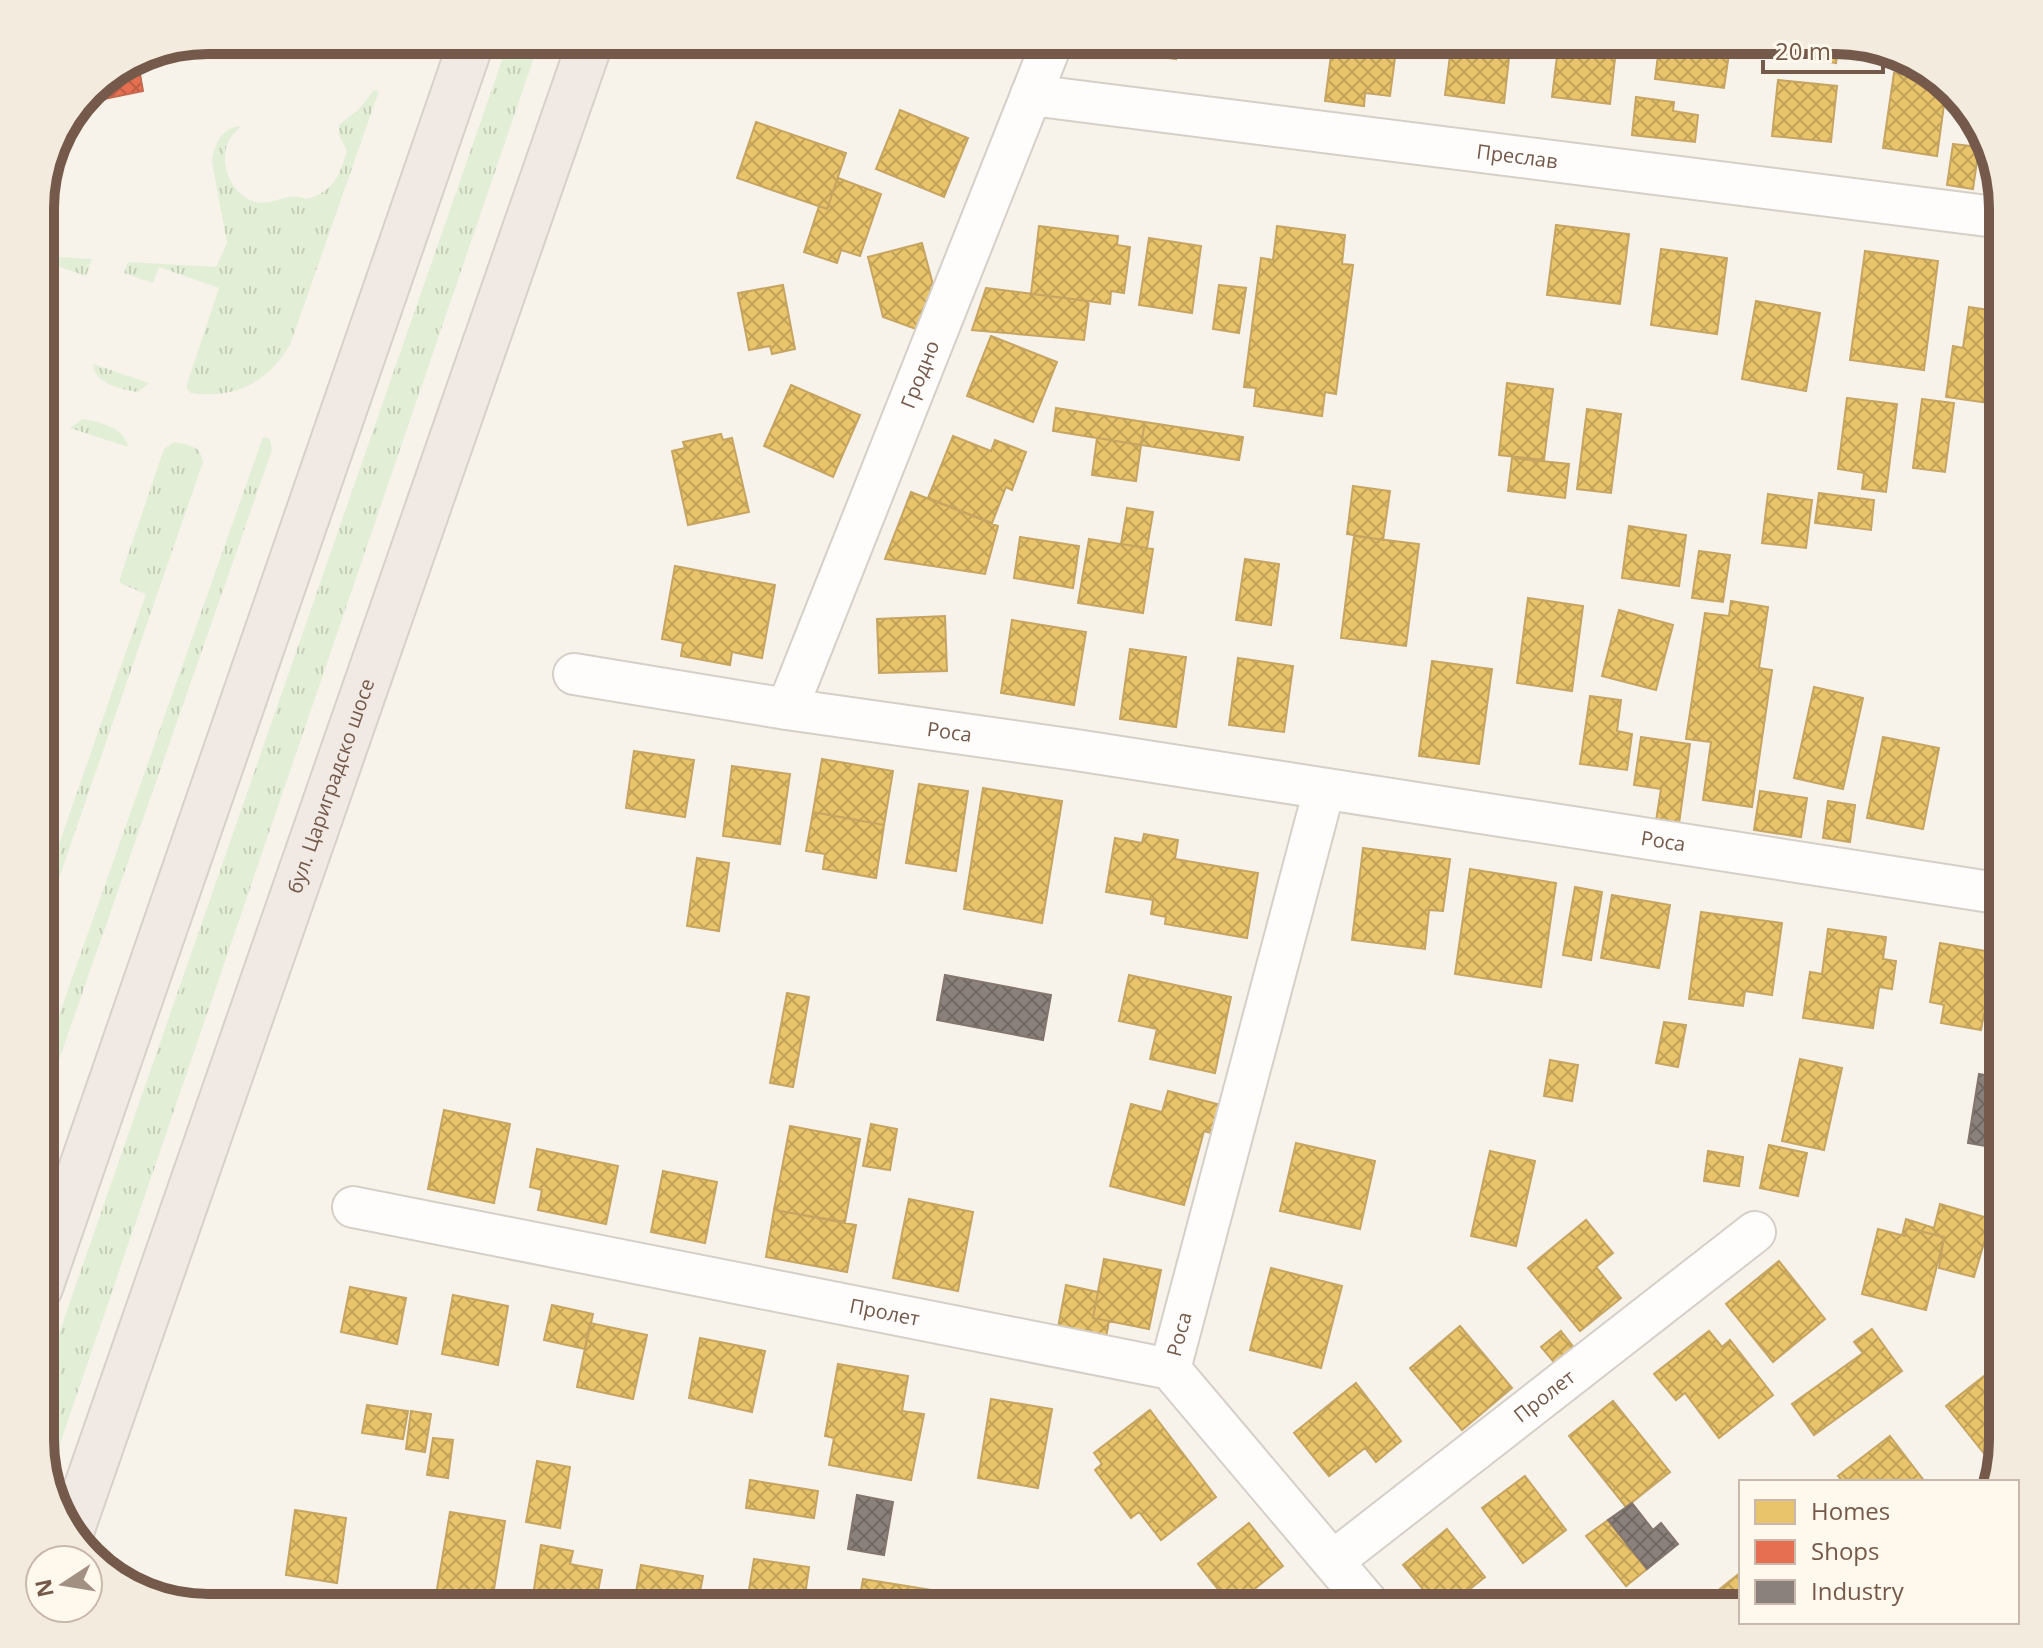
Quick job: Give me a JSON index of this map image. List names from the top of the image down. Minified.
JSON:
{"streets":{"highway":["бул. Цариградско шосе"],"street":["Преслав","Гродно","Роса","Пролет"]},"crossings":[["Преслав","Гродно"],["Гродно","Роса"],["Роса","Пролет"]],"legend":["Homes","Shops","Industry"],"scale_bar":"20 m","north":"left"}
